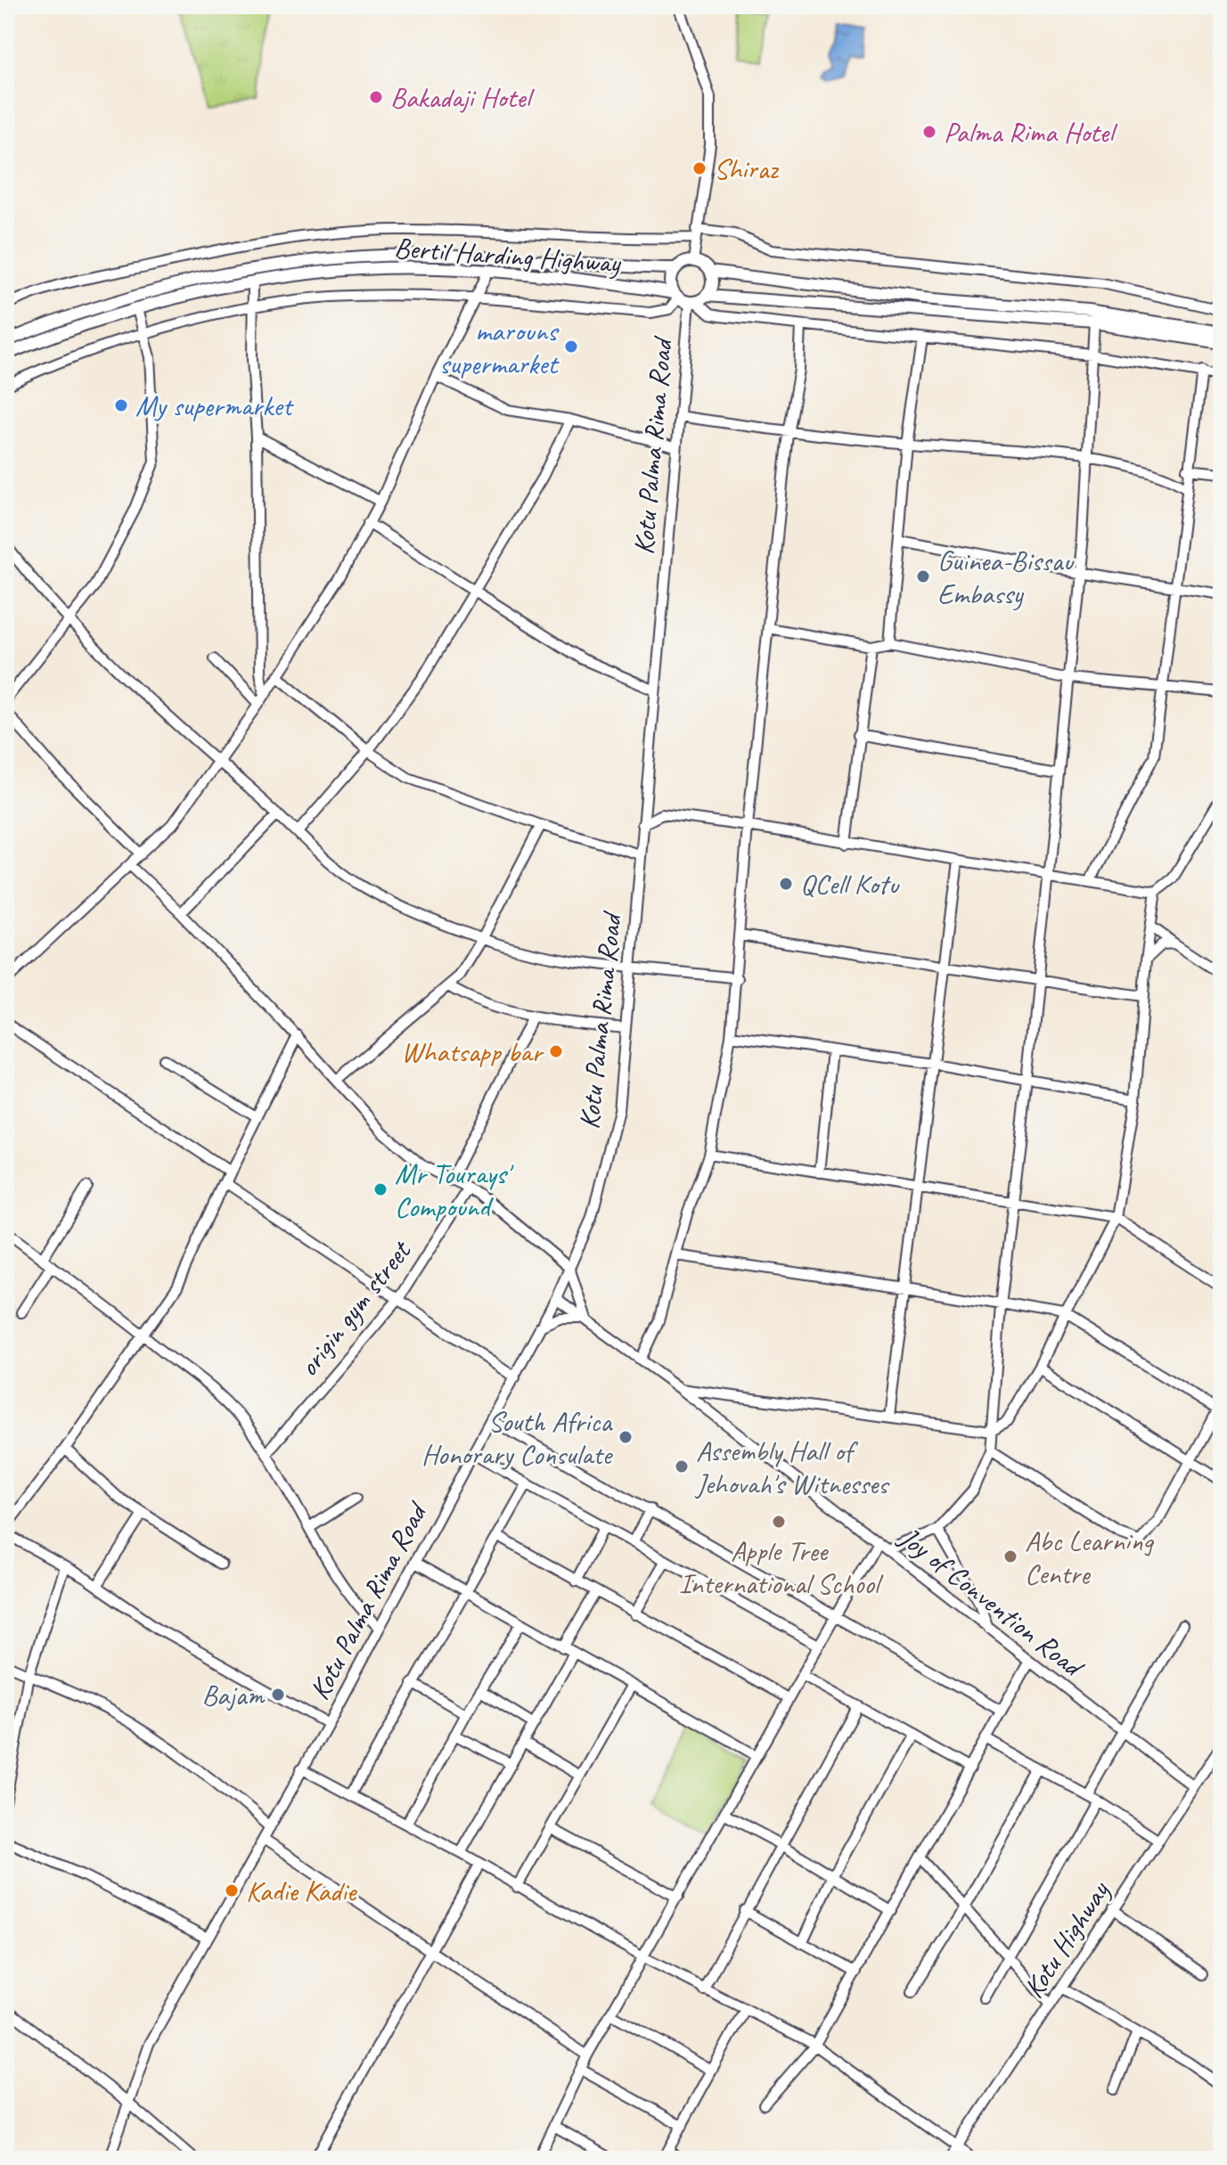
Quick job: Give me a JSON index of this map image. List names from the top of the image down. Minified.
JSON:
{"streets":{"main road":["Bertil Harding Highway"],"street":["Kotu Palma Rima Road","origin gym street","Joy of Convention Road","Kotu Highway"]},"crossings":[["Bertil Harding Highway","Kotu Palma Rima Road"],["Kotu Palma Rima Road","Joy of Convention Road"],["Joy of Convention Road","Kotu Highway"]],"places":["Bakadaji Hotel","Palma Rima Hotel","Shiraz","marouns supermarket","My supermarket","Guinea-Bissau Embassy","QCell Kotu","Whatsapp bar","Mr Tourays' Compound","South Africa Honorary Consulate","Assembly Hall of Jehovah's Witnesses","Apple Tree International School","Abc Learning Centre","Bajam","Kadie Kadie"]}
